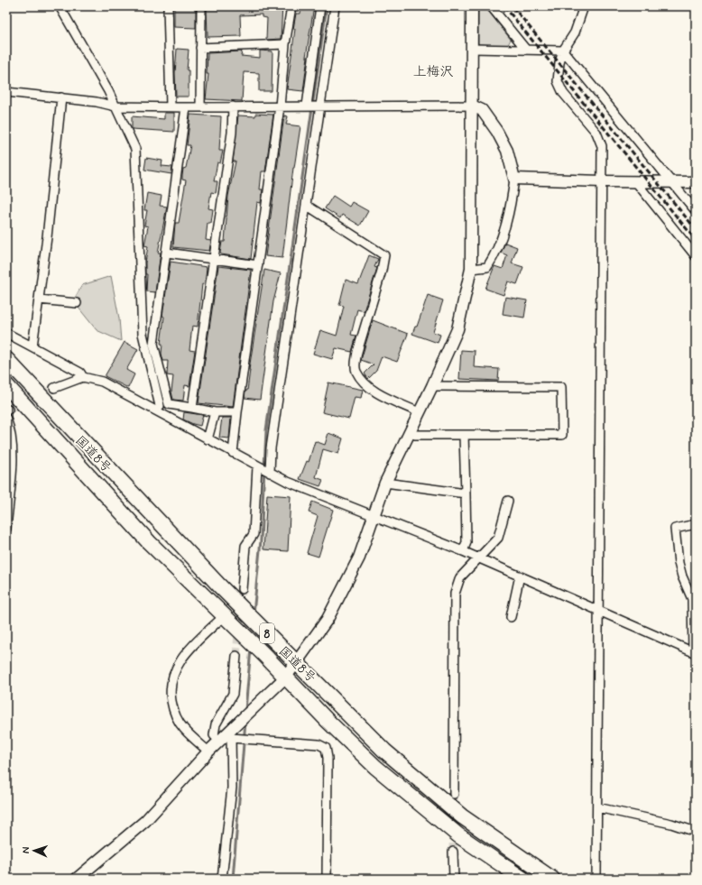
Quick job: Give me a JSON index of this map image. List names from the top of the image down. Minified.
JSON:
{"streets":{"highway":["国道8号","8"]},"districts":["上梅沢"],"north":"left"}
